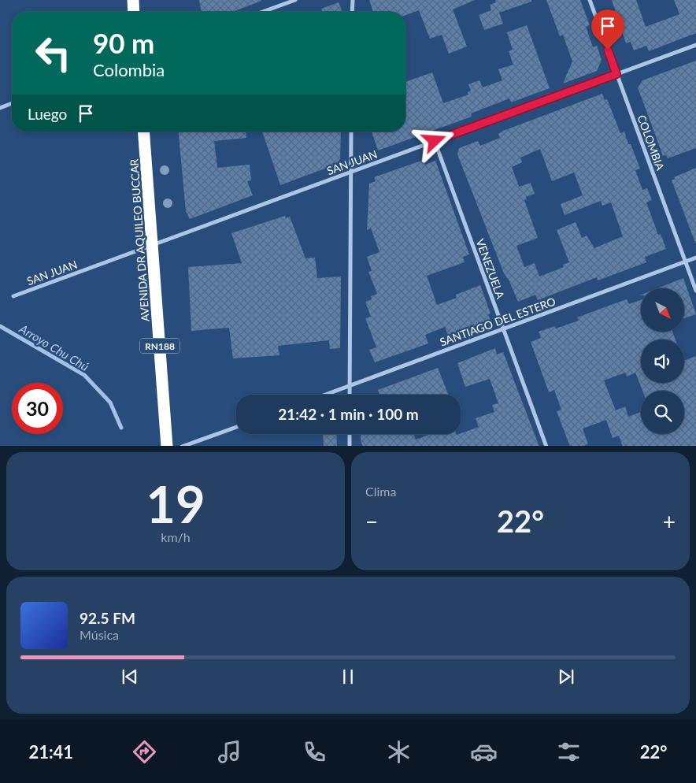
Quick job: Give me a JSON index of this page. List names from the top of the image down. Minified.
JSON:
{"streets":{"highway":["AVENIDA DR AQUILEO BUCCAR","RN188"],"street":["COLOMBIA","SAN JUAN","VENEZUELA","SANTIAGO DEL ESTERO"]},"crossings":[["COLOMBIA","SAN JUAN"],["COLOMBIA","SANTIAGO DEL ESTERO"],["SAN JUAN","AVENIDA DR AQUILEO BUCCAR"],["SAN JUAN","VENEZUELA"],["VENEZUELA","SANTIAGO DEL ESTERO"]],"water":["Arroyo Chu Chú"],"north":"bottom right","page":{"turn":["90 m","Colombia"],"then":"Luego","limit":"30","trip":"21:42 · 1 min · 100 m","tile":[["19","km/h"],"Clima"],"heat":["−","22°","+"],"song":["92.5 FM","Música"],"tabs":["21:41","22°"]}}
